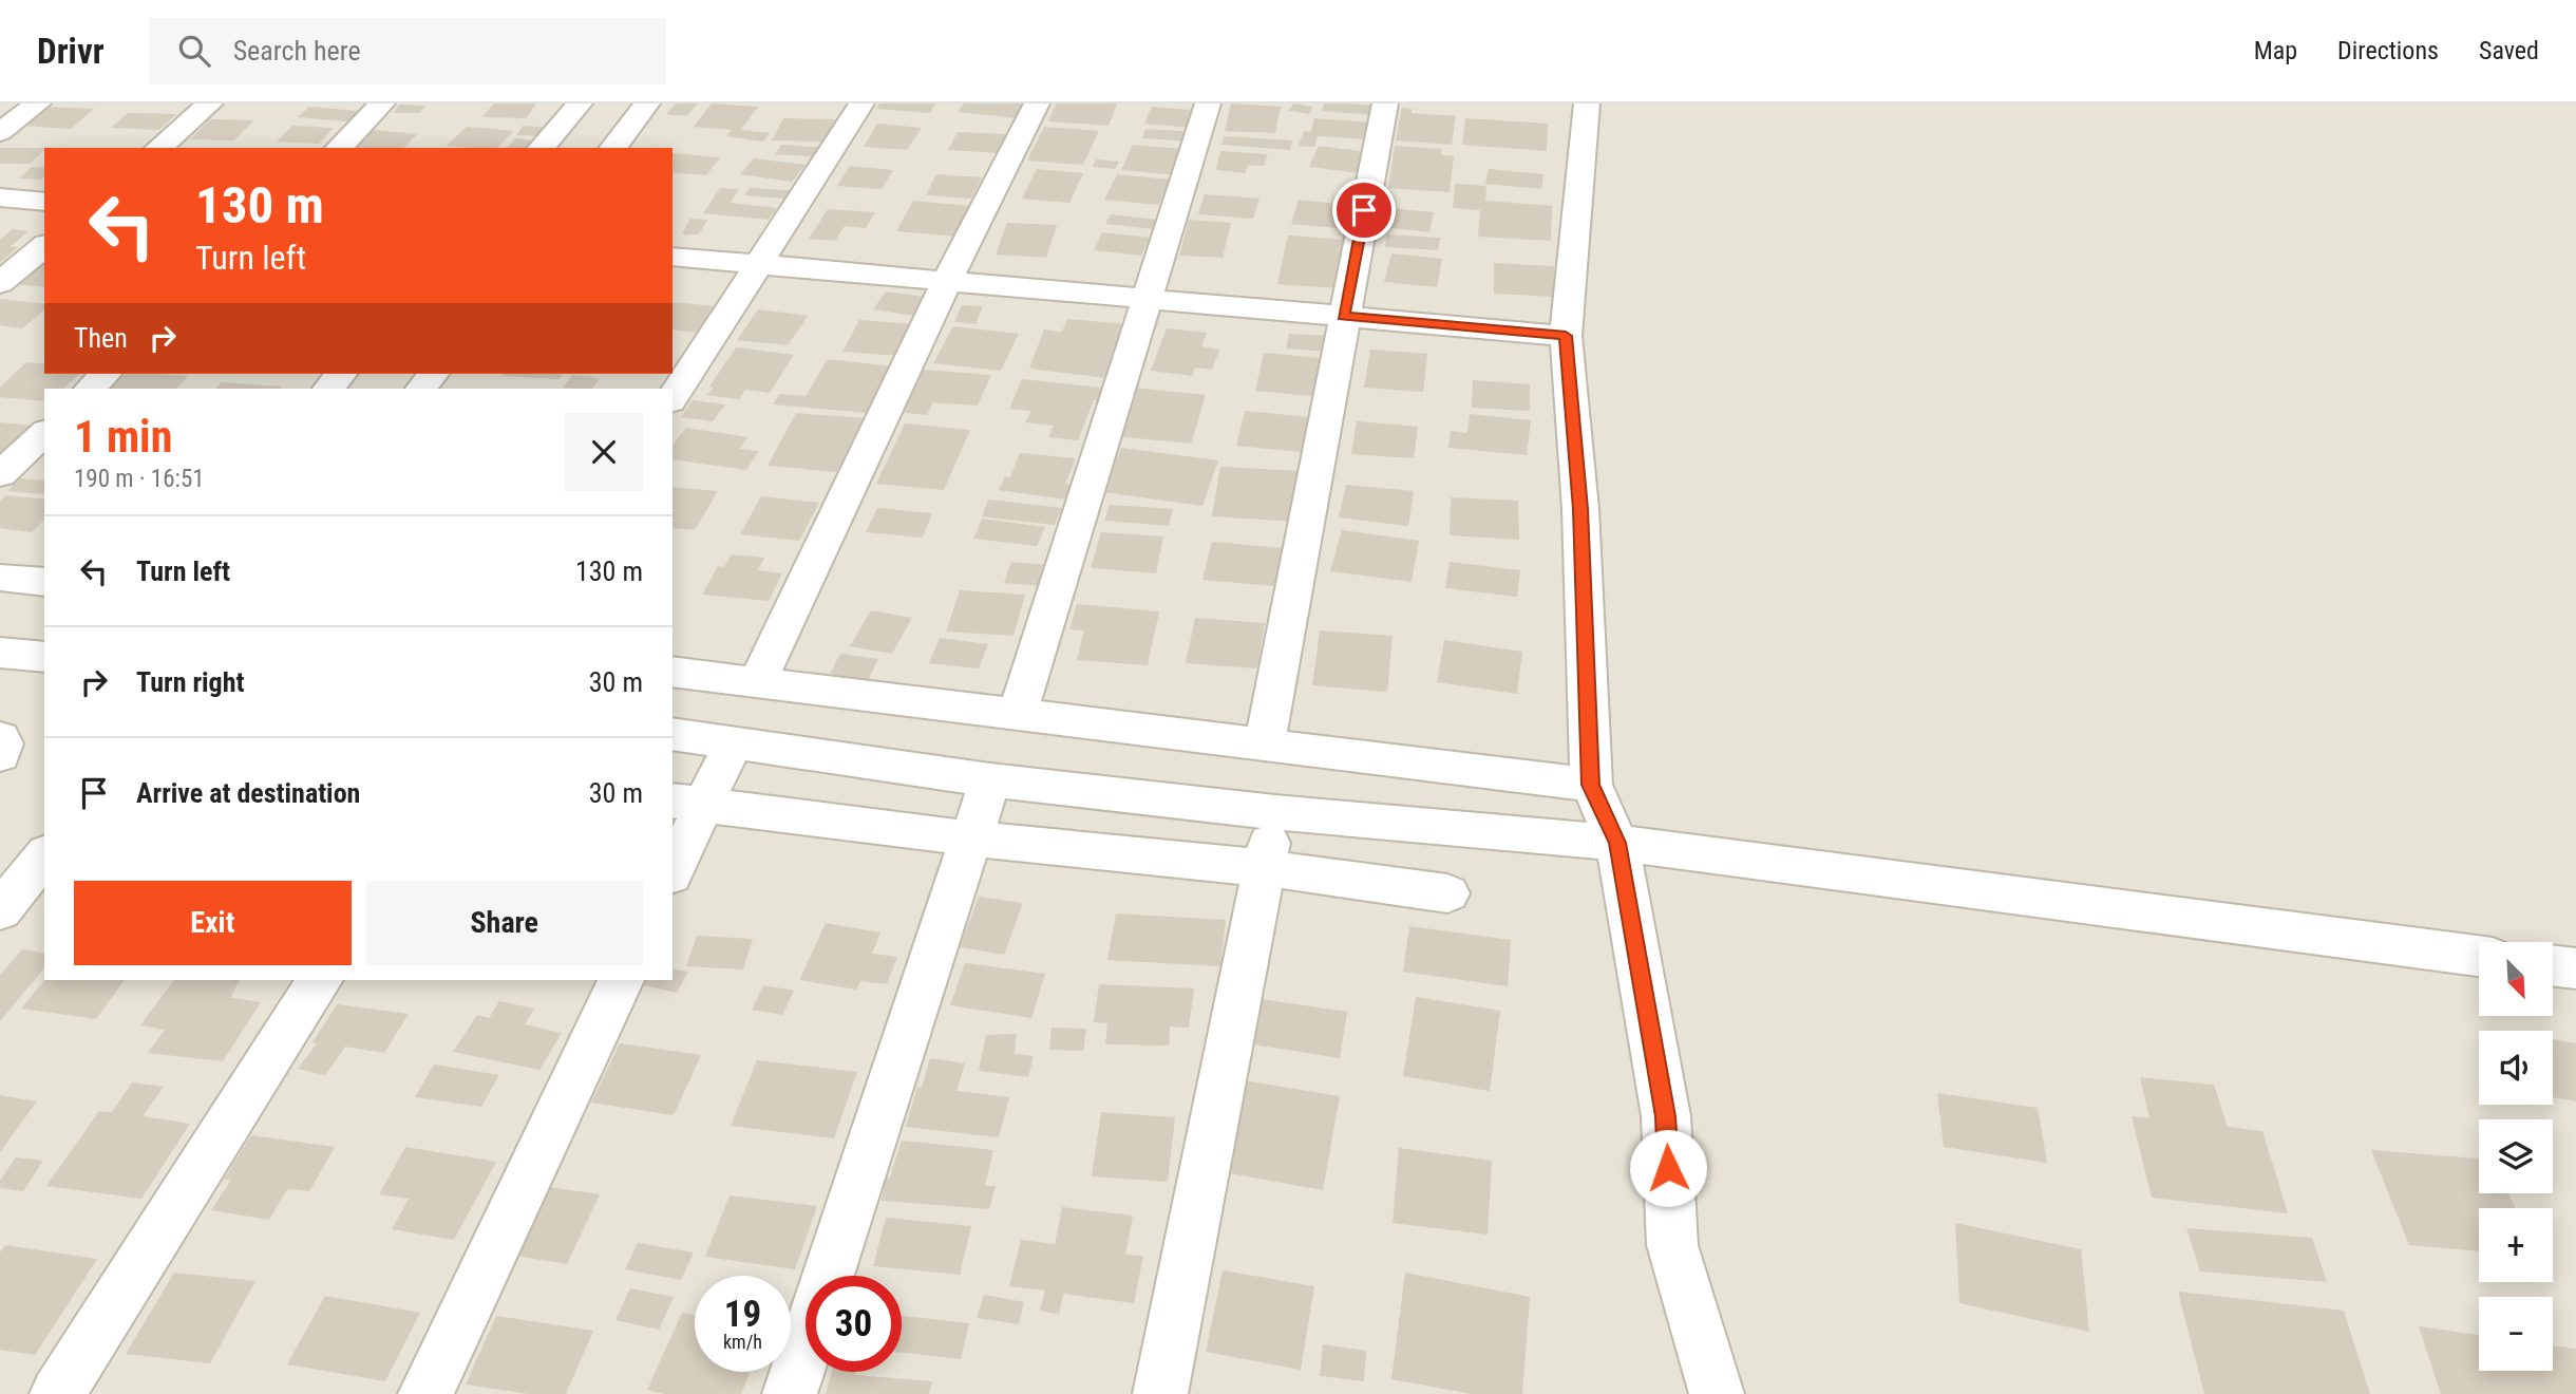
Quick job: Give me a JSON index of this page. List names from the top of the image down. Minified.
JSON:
{"north":"bottom right","page":{"header":"Drivr","search":"Search here","nav":["Map","Directions","Saved"],"turn":["130 m","Turn left"],"then":"Then","heading":["1 min","190 m · 16:51"],"list":[{"name":"Turn left","value":"130 m"},{"name":"Turn right","value":"30 m"},{"name":"Arrive at destination","value":"30 m"}],"buttons":["Exit","Share"],"map_buttons":["+","−"],"speed":"19 km/h","limit":"30"}}
